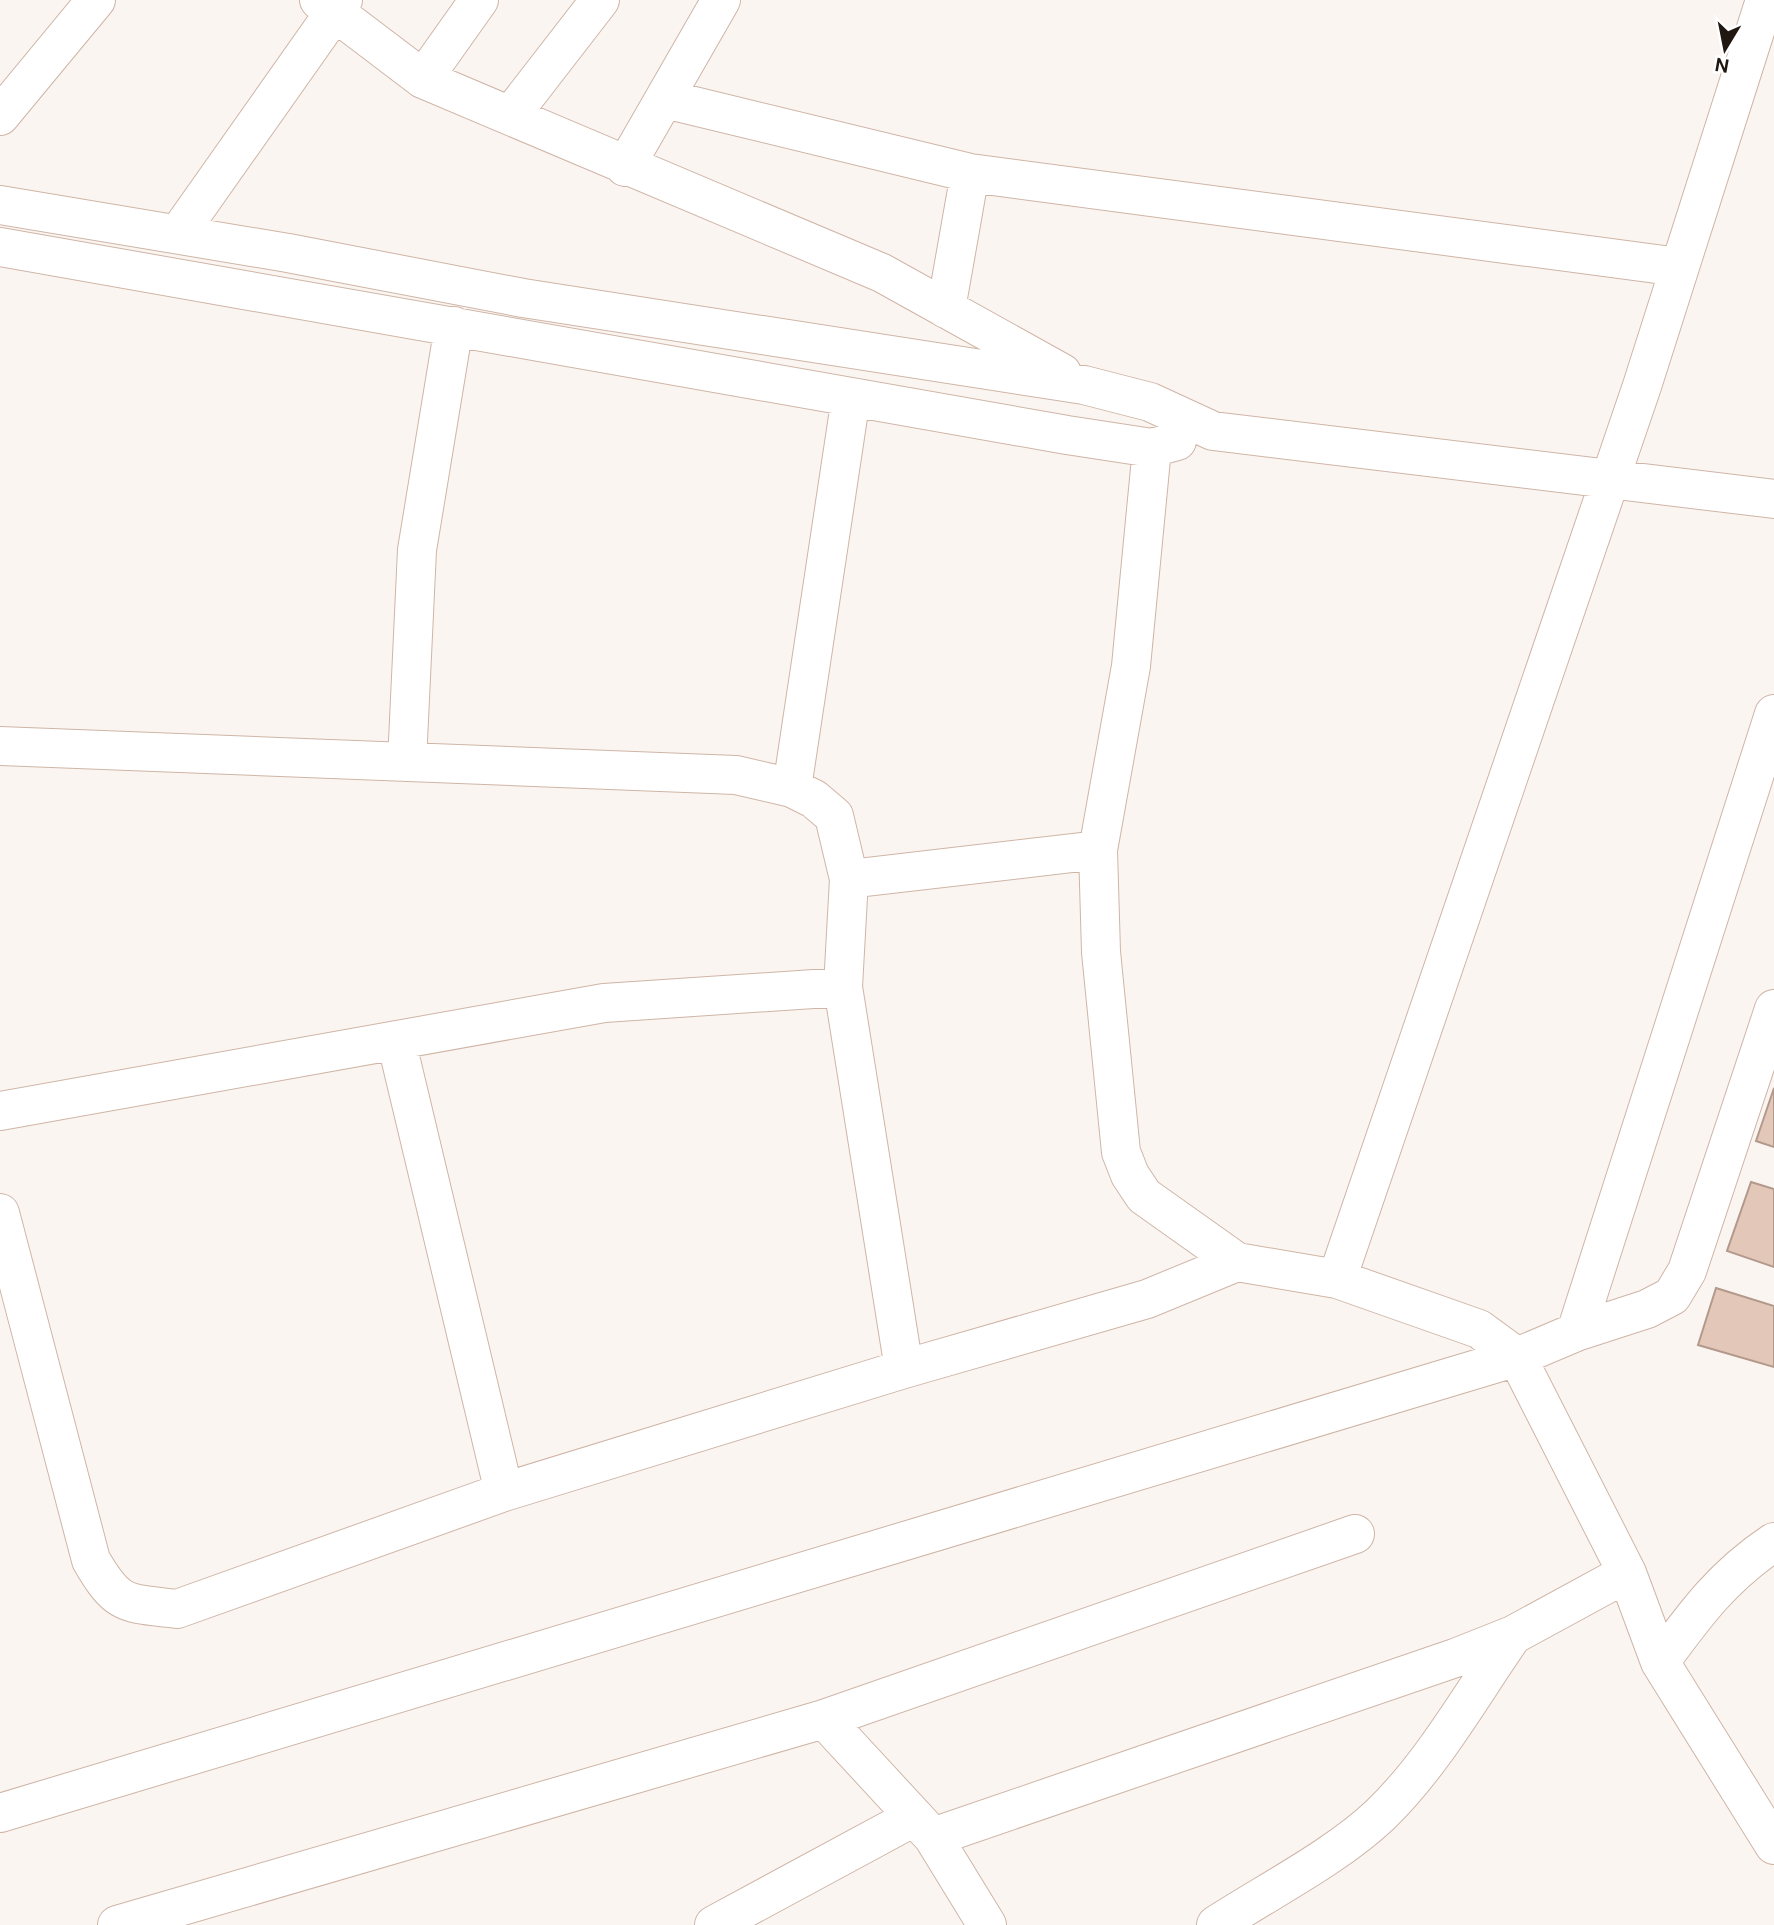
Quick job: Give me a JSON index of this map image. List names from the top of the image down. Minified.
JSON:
{"north":"bottom"}
